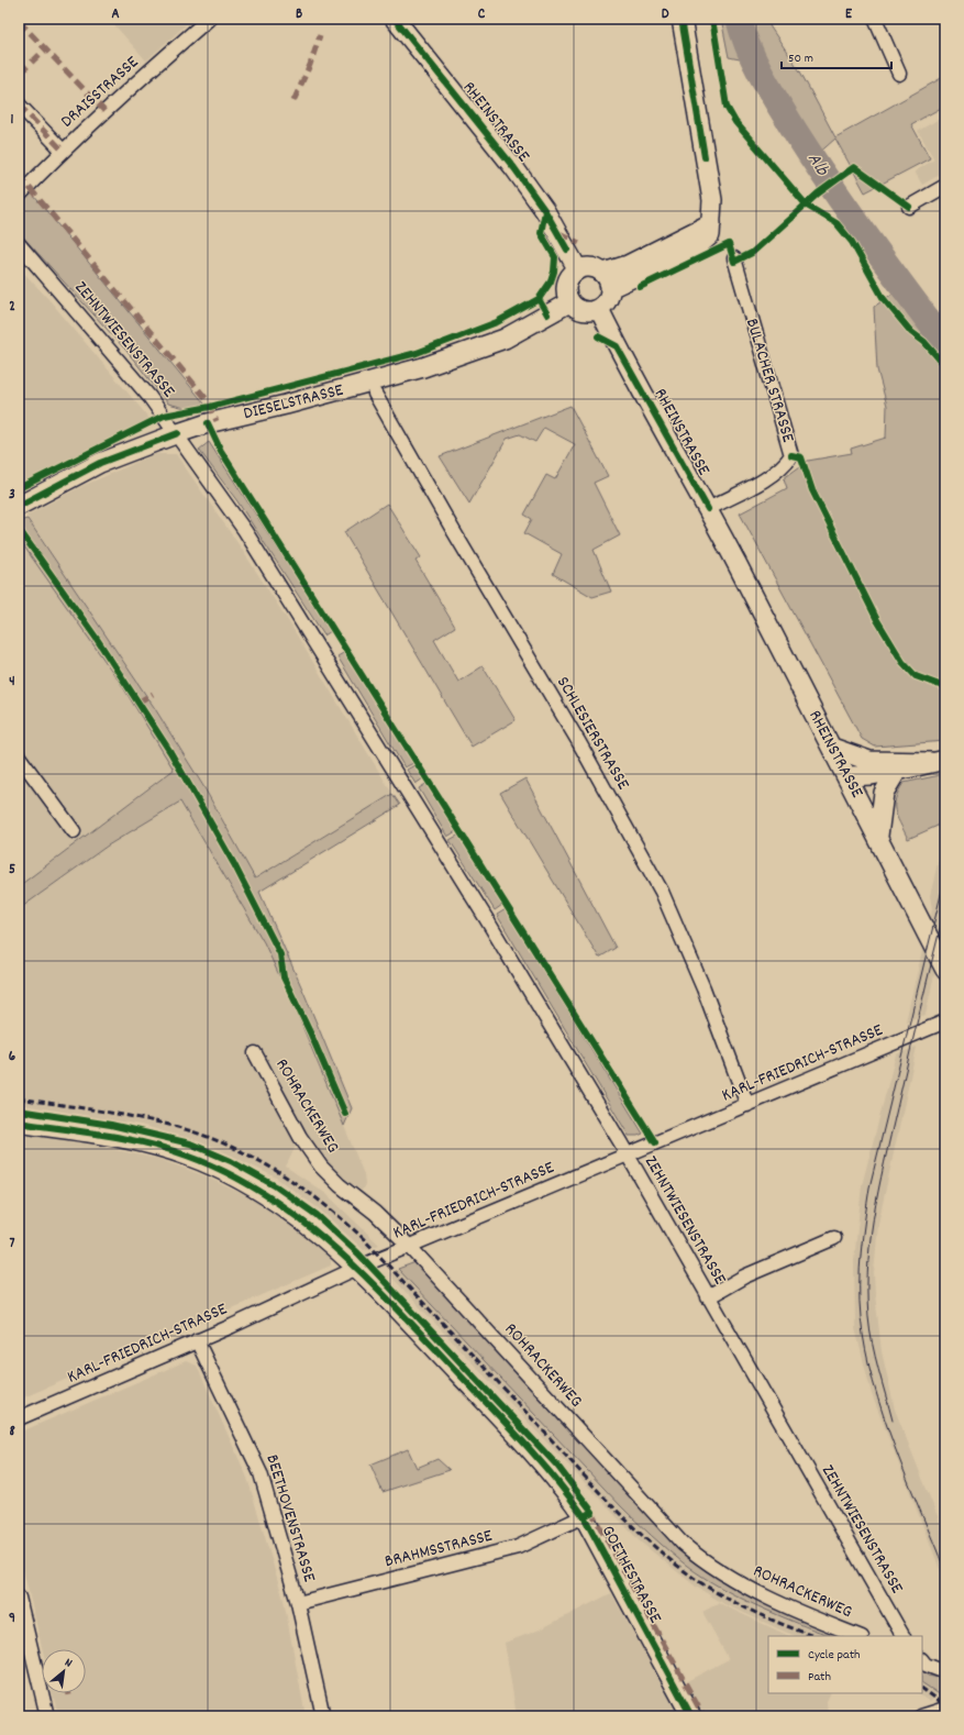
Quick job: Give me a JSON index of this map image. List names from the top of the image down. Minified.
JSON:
{"streets":{"street":["DRAISSTRASSE","RHEINSTRASSE","ZEHNTWIESENSTRASSE","BULACHER STRASSE","DIESELSTRASSE","SCHLESIERSTRASSE","KARL-FRIEDRICH-STRASSE","ROHRACKERWEG","BEETHOVENSTRASSE","BRAHMSSTRASSE","GOETHESTRASSE"]},"crossings":[["RHEINSTRASSE","BULACHER STRASSE"],["RHEINSTRASSE","DIESELSTRASSE"],["ZEHNTWIESENSTRASSE","DIESELSTRASSE"],["ZEHNTWIESENSTRASSE","KARL-FRIEDRICH-STRASSE"],["SCHLESIERSTRASSE","KARL-FRIEDRICH-STRASSE"],["KARL-FRIEDRICH-STRASSE","ROHRACKERWEG"],["KARL-FRIEDRICH-STRASSE","BEETHOVENSTRASSE"],["KARL-FRIEDRICH-STRASSE","GOETHESTRASSE"],["BEETHOVENSTRASSE","BRAHMSSTRASSE"],["BRAHMSSTRASSE","GOETHESTRASSE"]],"water":["Alb"],"legend":["Cycle path","Path"],"scale_bar":"50 m","north":"top right","grid":{"columns":["A","B","C","D","E"],"rows":["1","2","3","4","5","6","7","8","9"]}}
